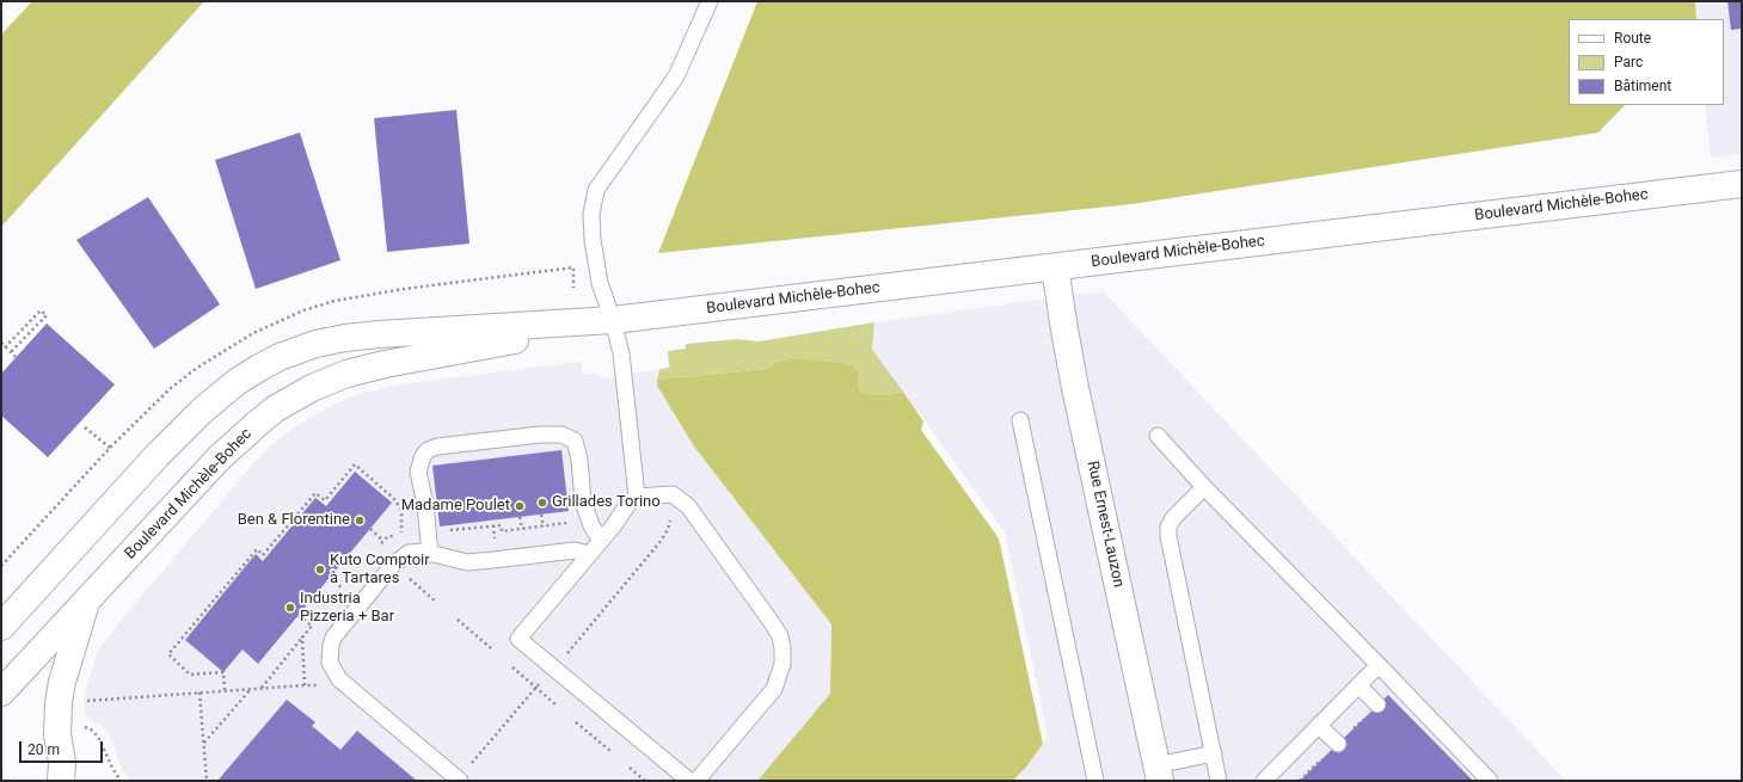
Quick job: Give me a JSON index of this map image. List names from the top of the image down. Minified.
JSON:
{"streets":{"street":["Boulevard Michèle-Bohec","Rue Ernest-Lauzon"]},"crossings":[["Boulevard Michèle-Bohec","Rue Ernest-Lauzon"]],"places":["Grillades Torino","Madame Poulet","Ben & Florentine","Kuto Comptoir à Tartares","Industria Pizzeria + Bar"],"legend":["Route","Parc","Bâtiment"],"scale_bar":"20 m"}
